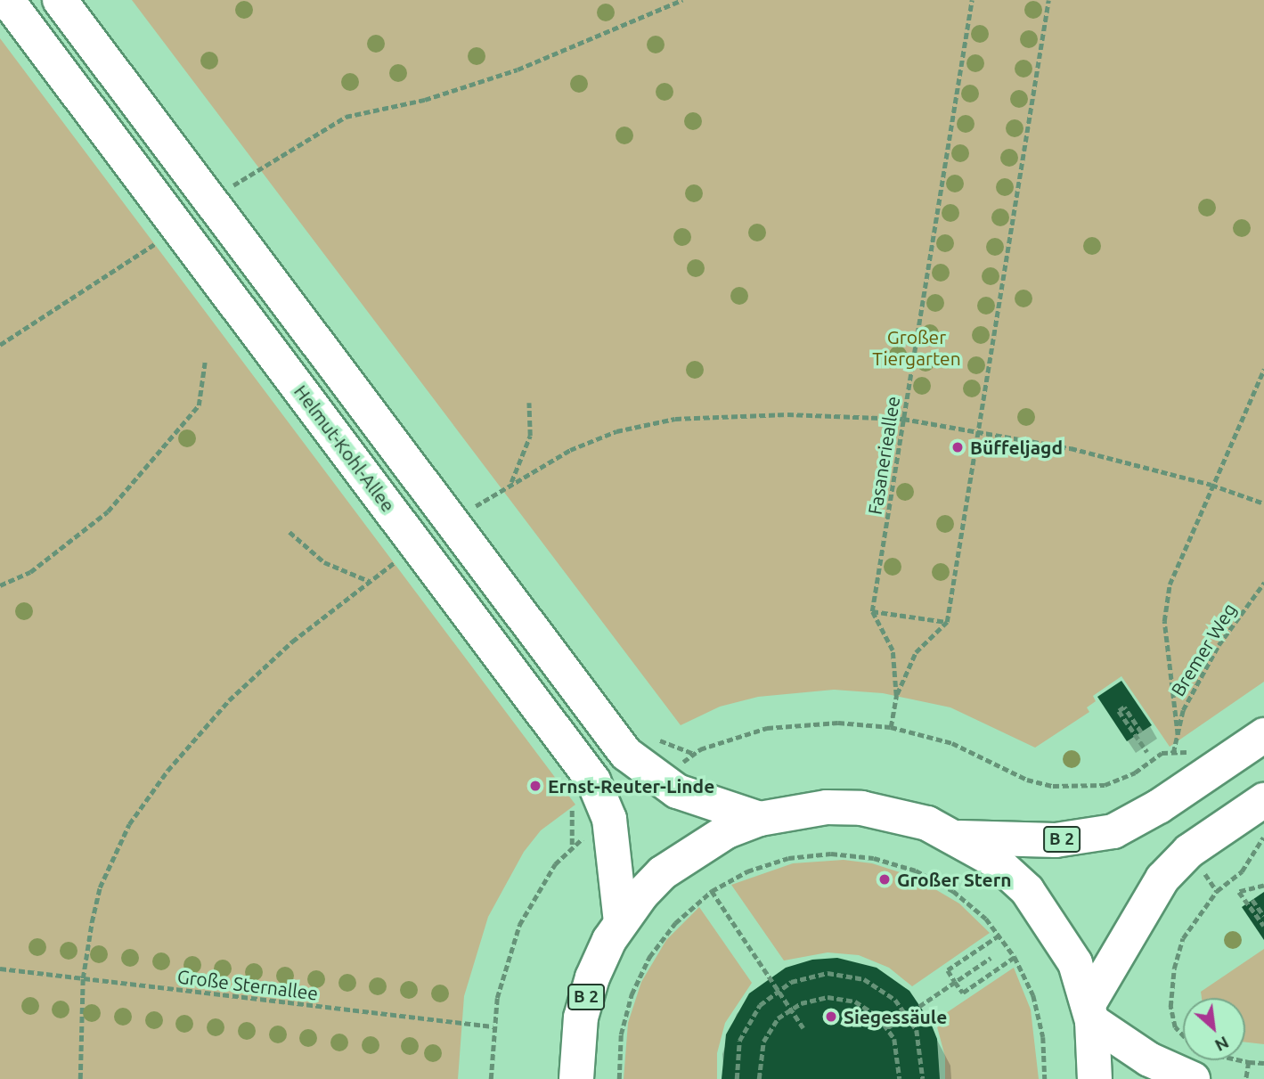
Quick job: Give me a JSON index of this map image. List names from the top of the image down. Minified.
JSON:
{"streets":{"main road":["Helmut-Kohl-Allee","B 2"],"path":["Fasanerieallee","Bremer Weg","Große Sternallee"]},"crossings":[["Helmut-Kohl-Allee","B 2"]],"parks":["Großer Tiergarten"],"places":["Büffeljagd","Ernst-Reuter-Linde","Großer Stern","Siegessäule"],"north":"bottom right"}
